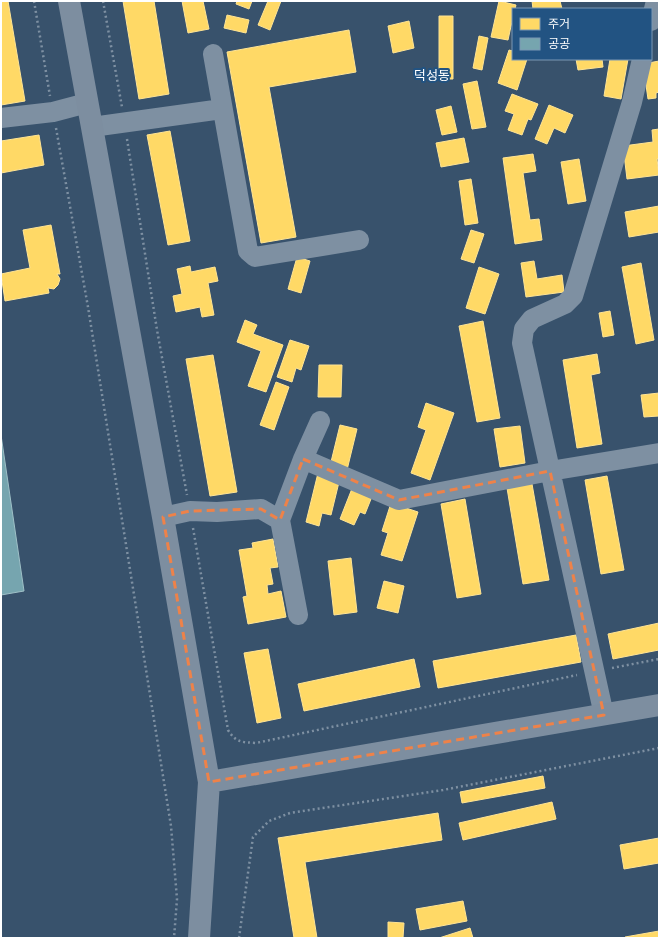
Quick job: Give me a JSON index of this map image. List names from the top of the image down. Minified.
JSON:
{"districts":["덕성동"],"legend":["주거","공공"]}
